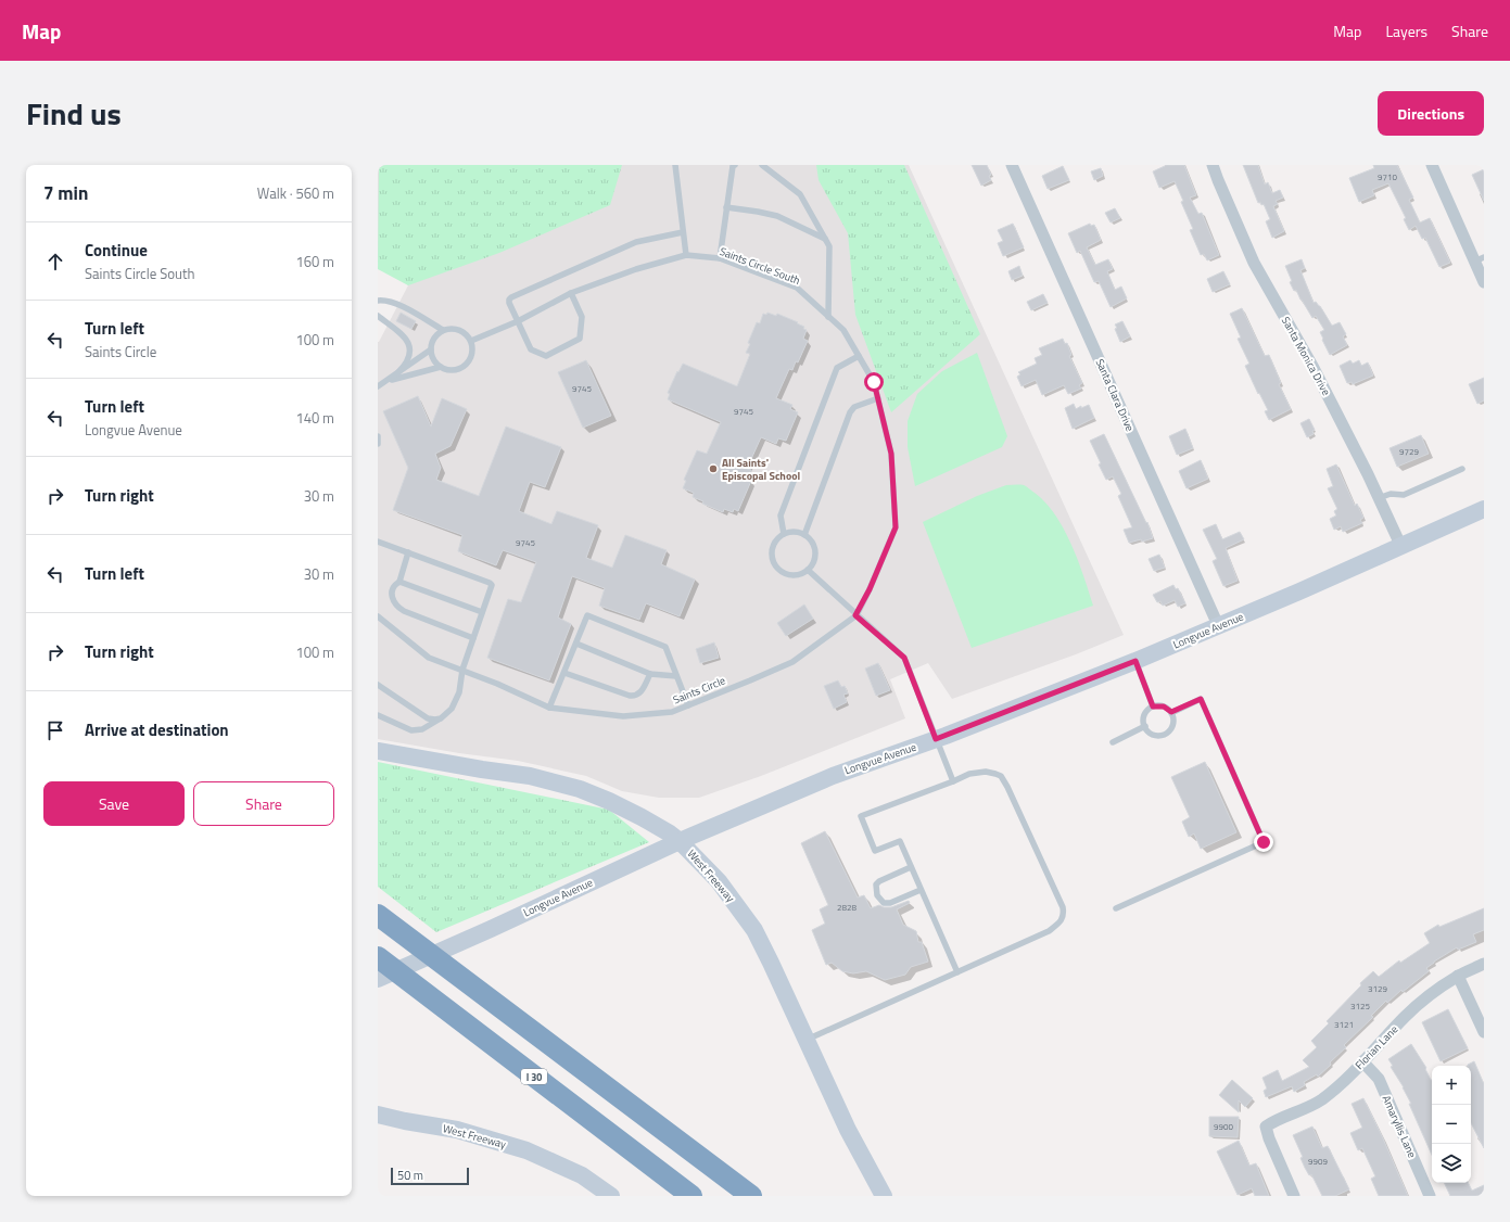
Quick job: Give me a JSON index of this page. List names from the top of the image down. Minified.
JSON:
{"streets":{"highway":["I 30"],"main road":["Longvue Avenue","West Freeway"],"street":["Santa Monica Drive","Santa Clara Drive","Florian Lane","Amaryllis Lane"],"lane":["Saints Circle South","Saints Circle"]},"crossings":[["Saints Circle South","Saints Circle"],["Santa Monica Drive","Longvue Avenue"],["Santa Clara Drive","Longvue Avenue"],["Longvue Avenue","West Freeway"],["Florian Lane","Amaryllis Lane"]],"places":["All Saints' Episcopal School"],"house_numbers":["9710","9745","9745","9729","9745","2828","3129","3125","3121","9900","9909"],"scale_bar":"50 m","page":{"header":"Map","nav":["Map","Layers","Share"],"title":"Find us","buttons":["Directions",["Save","Share"]],"heading":["7 min","Walk · 560 m"],"list":[["Continue","Saints Circle South","160 m"],["Turn left","Saints Circle","100 m"],["Turn left","Longvue Avenue","140 m"],["Turn right","30 m"],["Turn left","30 m"],["Turn right","100 m"],"Arrive at destination"],"map_buttons":["+","−"],"scale":"50 m"}}
